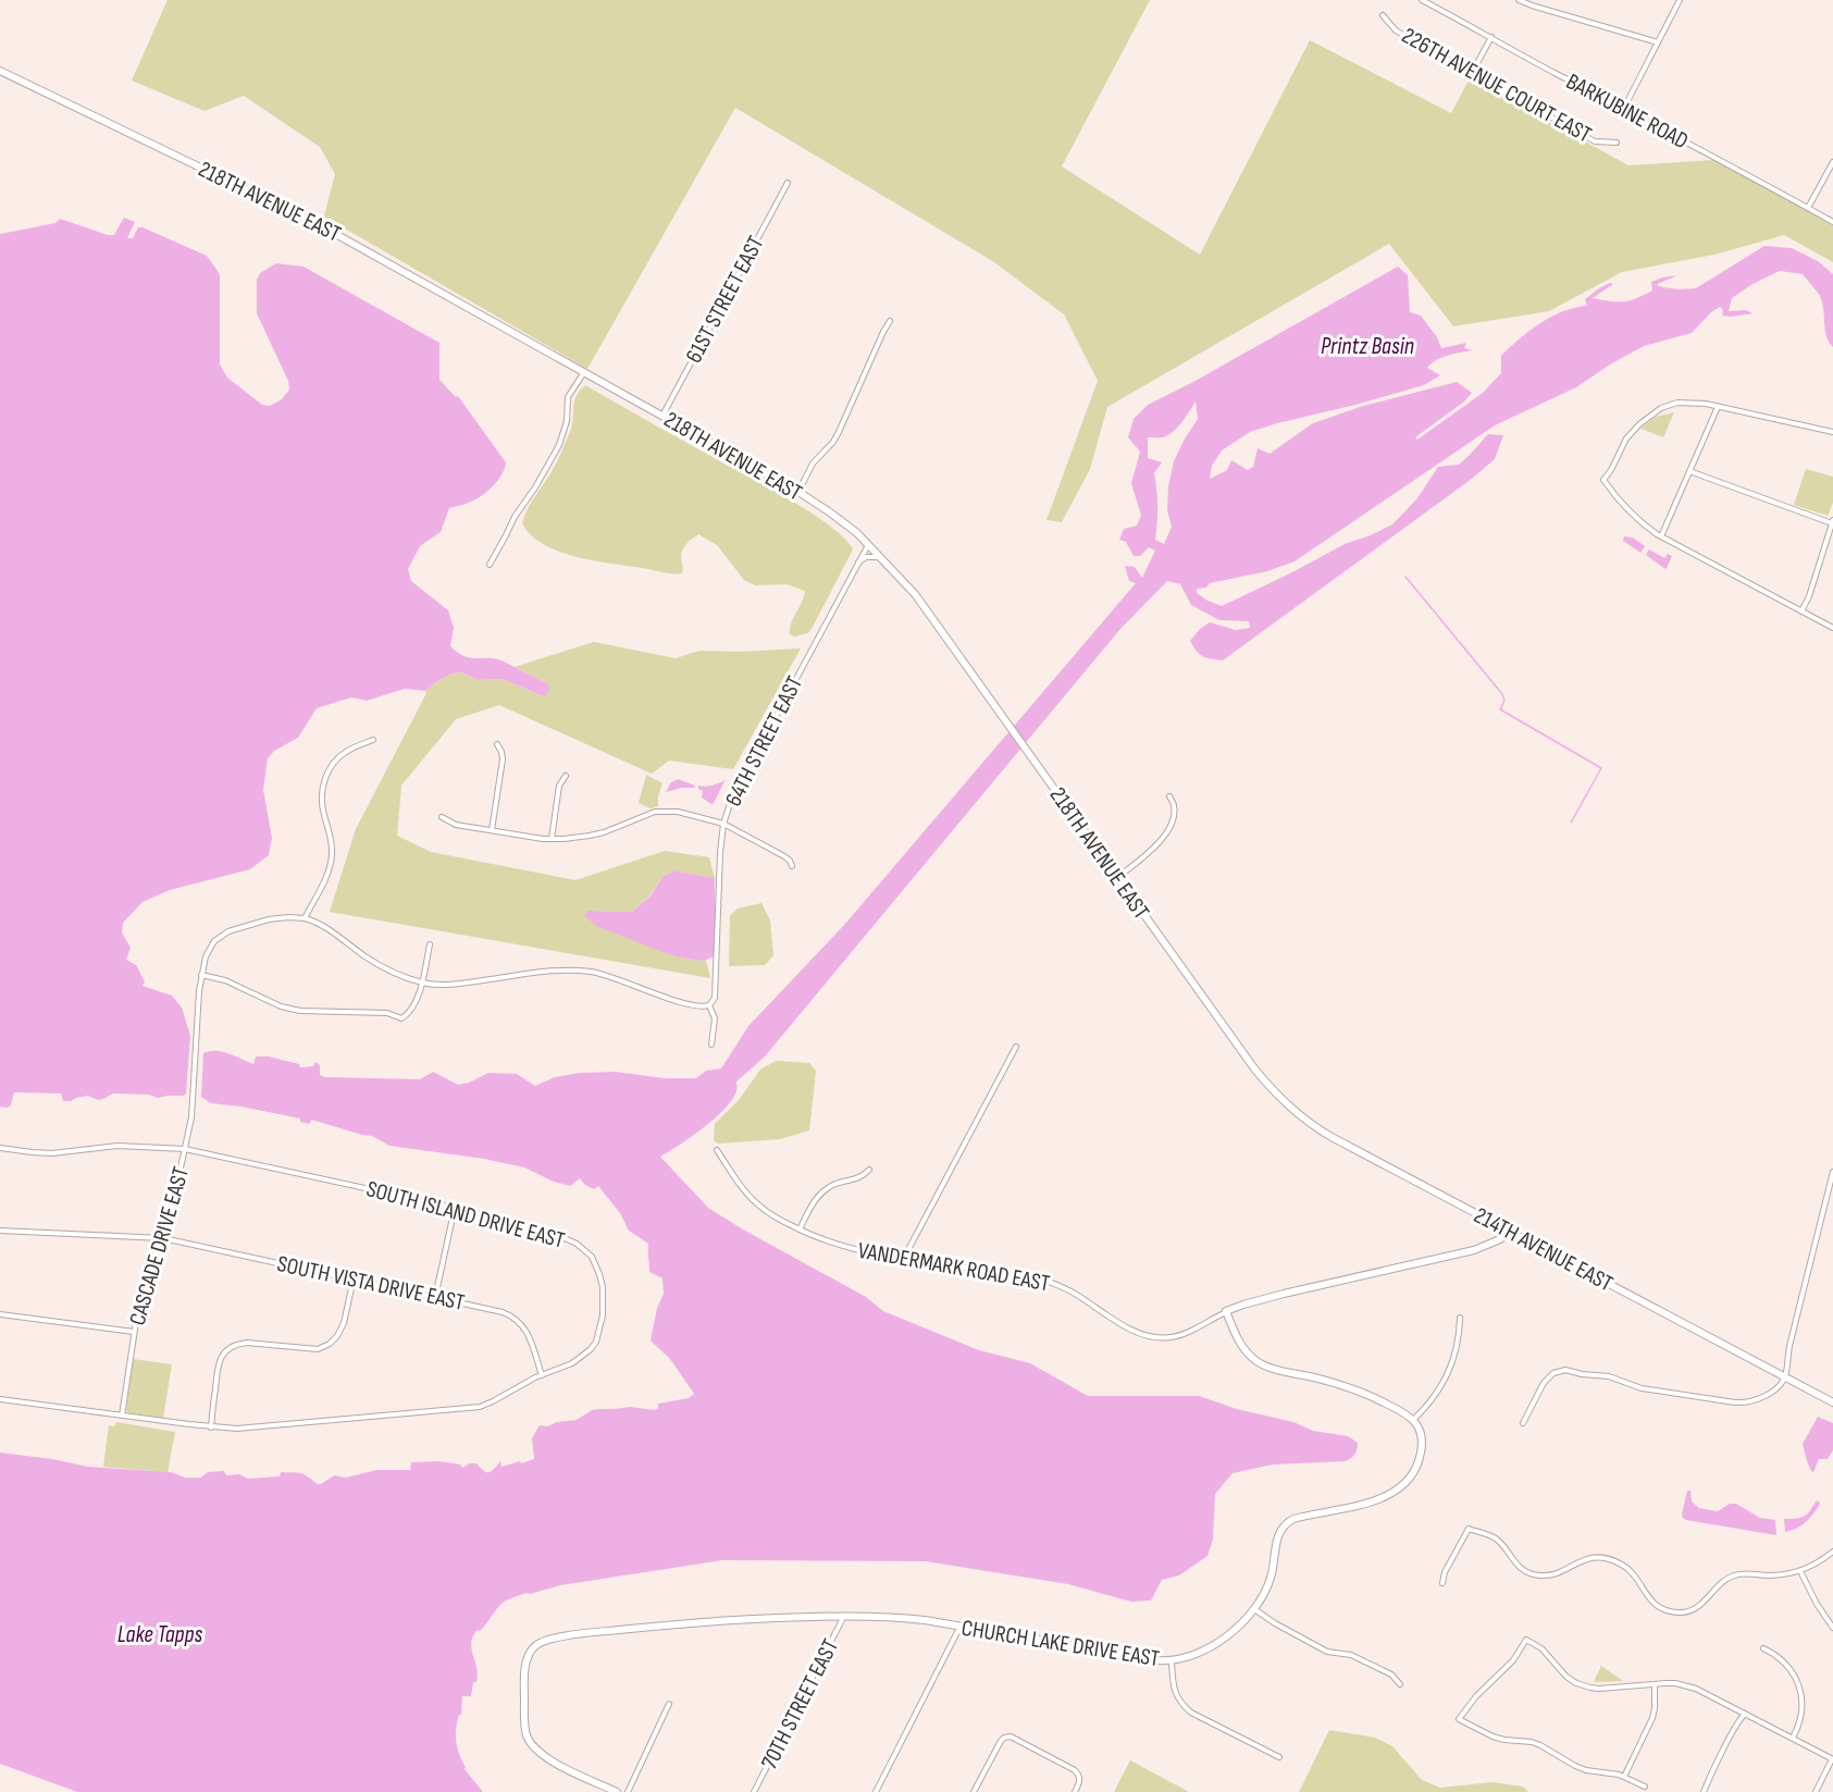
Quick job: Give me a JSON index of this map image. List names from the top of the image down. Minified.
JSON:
{"streets":{"street":["226TH AVENUE COURT EAST","BARKUBINE ROAD","218TH AVENUE EAST","61ST STREET EAST","64TH STREET EAST","SOUTH ISLAND DRIVE EAST","CASCADE DRIVE EAST","214TH AVENUE EAST","VANDERMARK ROAD EAST","SOUTH VISTA DRIVE EAST","CHURCH LAKE DRIVE EAST","70TH STREET EAST"]},"crossings":[["218TH AVENUE EAST","61ST STREET EAST"],["218TH AVENUE EAST","64TH STREET EAST"],["218TH AVENUE EAST","214TH AVENUE EAST"],["SOUTH ISLAND DRIVE EAST","CASCADE DRIVE EAST"],["SOUTH ISLAND DRIVE EAST","SOUTH VISTA DRIVE EAST"],["CASCADE DRIVE EAST","SOUTH VISTA DRIVE EAST"],["214TH AVENUE EAST","VANDERMARK ROAD EAST"],["CHURCH LAKE DRIVE EAST","70TH STREET EAST"]],"water":["Printz Basin","Lake Tapps"]}
